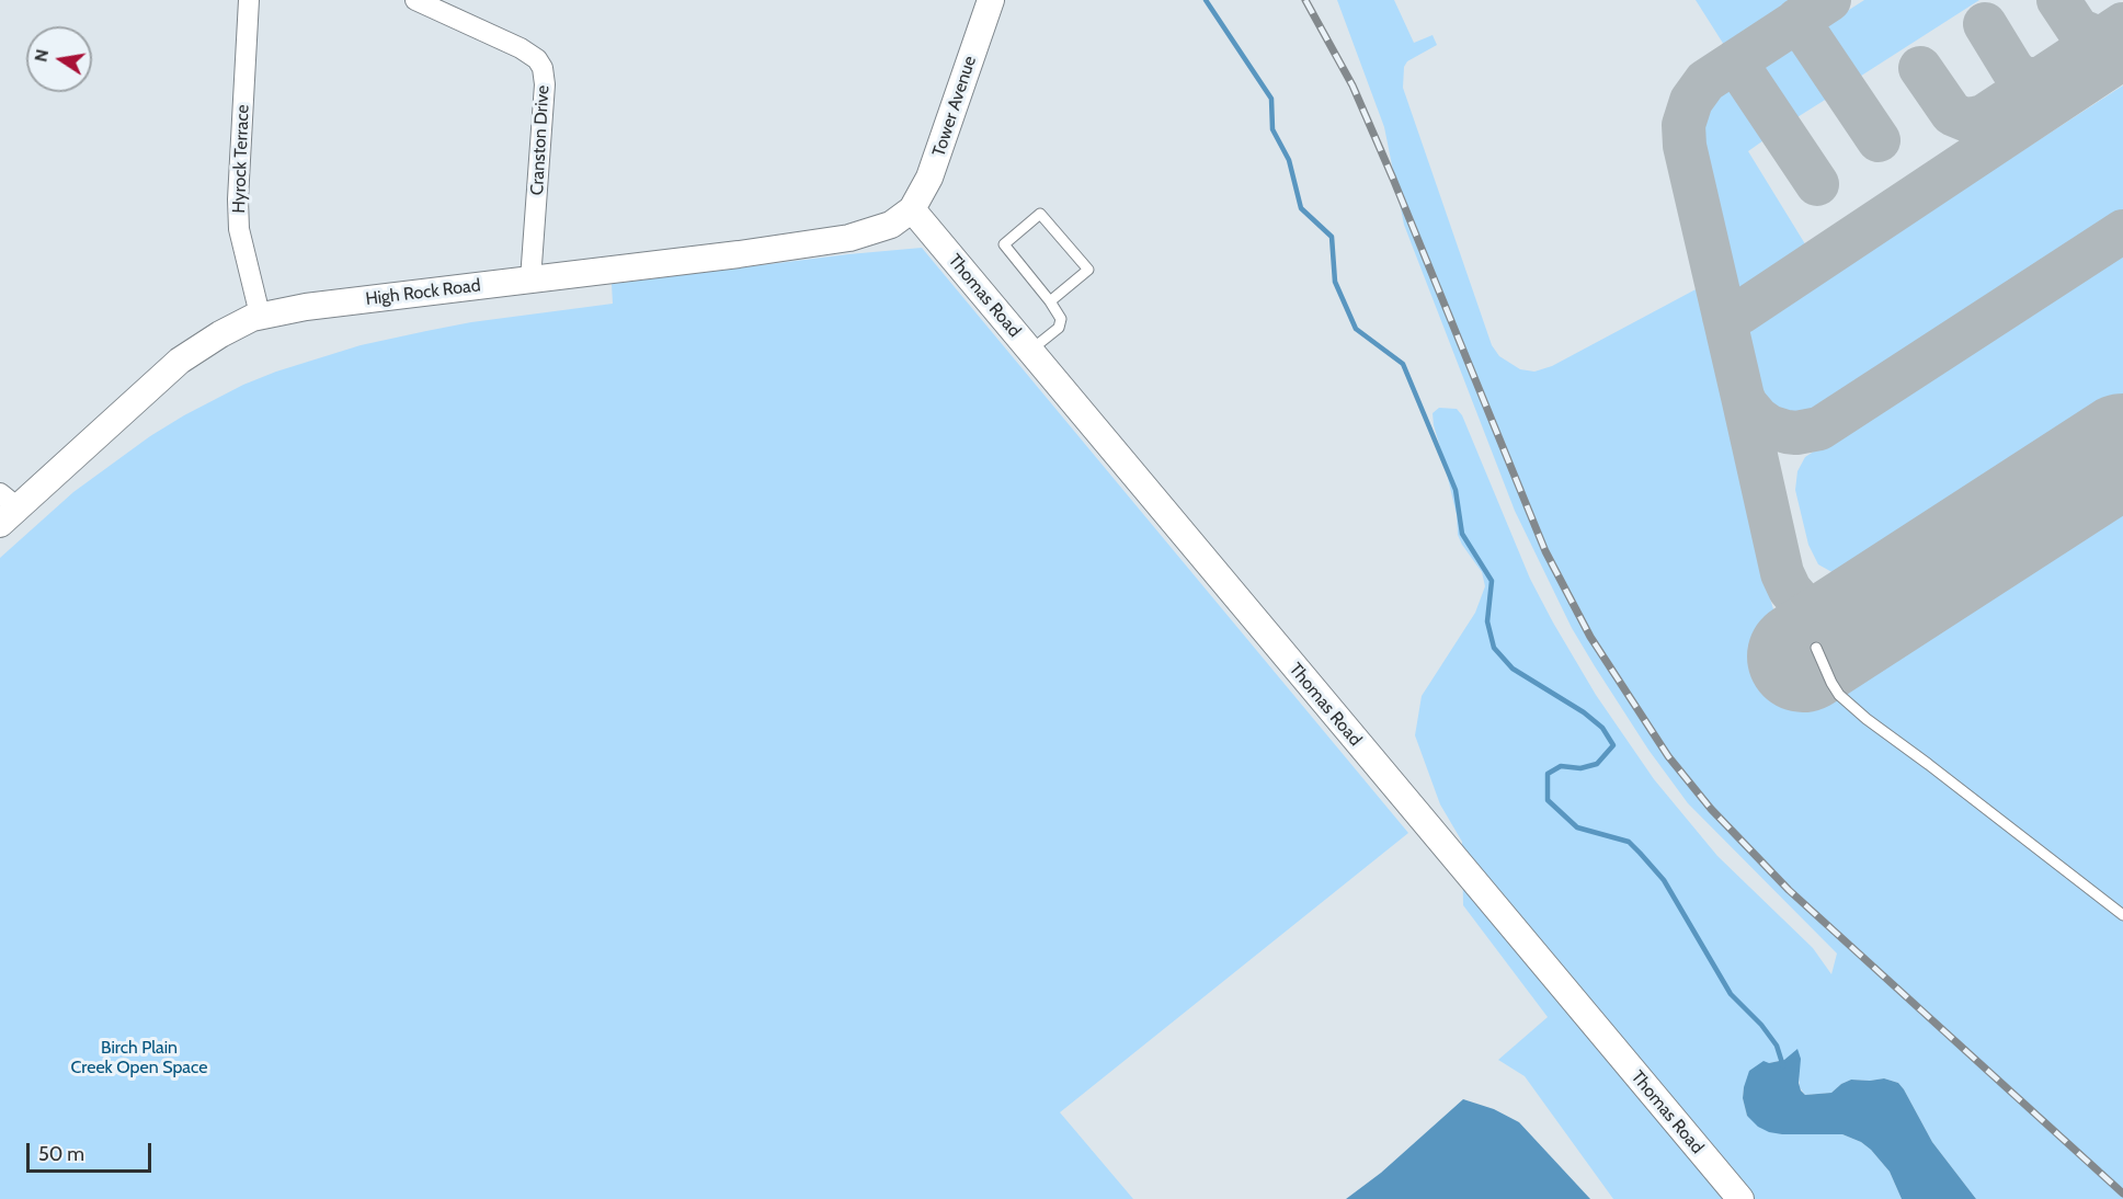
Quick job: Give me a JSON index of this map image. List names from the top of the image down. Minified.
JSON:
{"streets":{"main road":["Tower Avenue","High Rock Road","Thomas Road"],"street":["Cranston Drive","Hyrock Terrace"]},"crossings":[["Tower Avenue","High Rock Road"],["Tower Avenue","Thomas Road"],["Cranston Drive","High Rock Road"],["Hyrock Terrace","High Rock Road"],["High Rock Road","Thomas Road"]],"parks":["Birch Plain Creek Open Space"],"scale_bar":"50 m","north":"left"}
